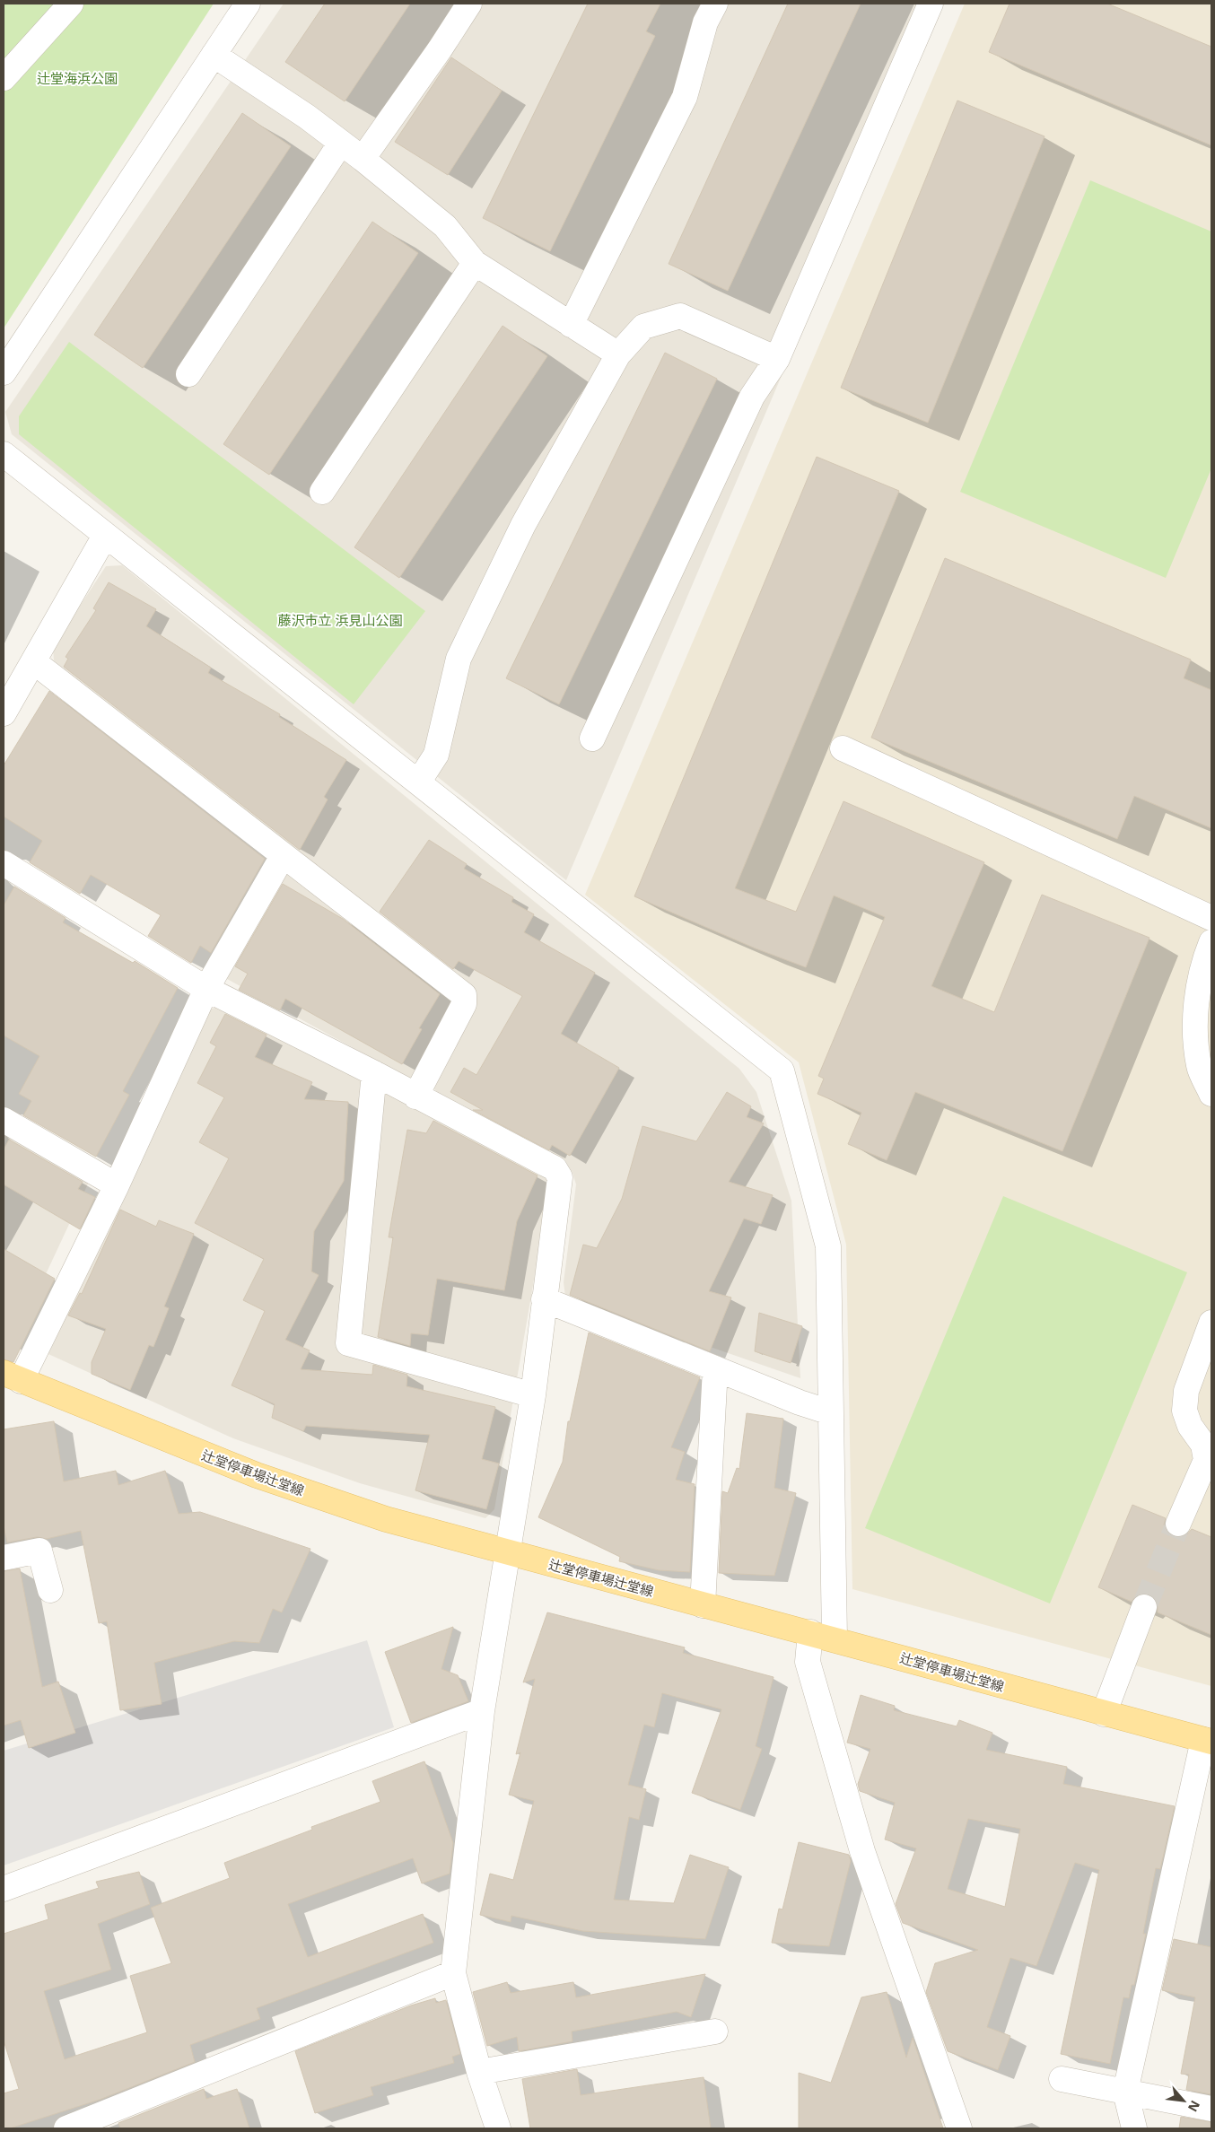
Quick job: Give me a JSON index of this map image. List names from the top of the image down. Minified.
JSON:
{"streets":{"main road":["辻堂停車場辻堂線"]},"parks":["辻堂海浜公園","藤沢市立 浜見山公園"],"north":"bottom right"}
